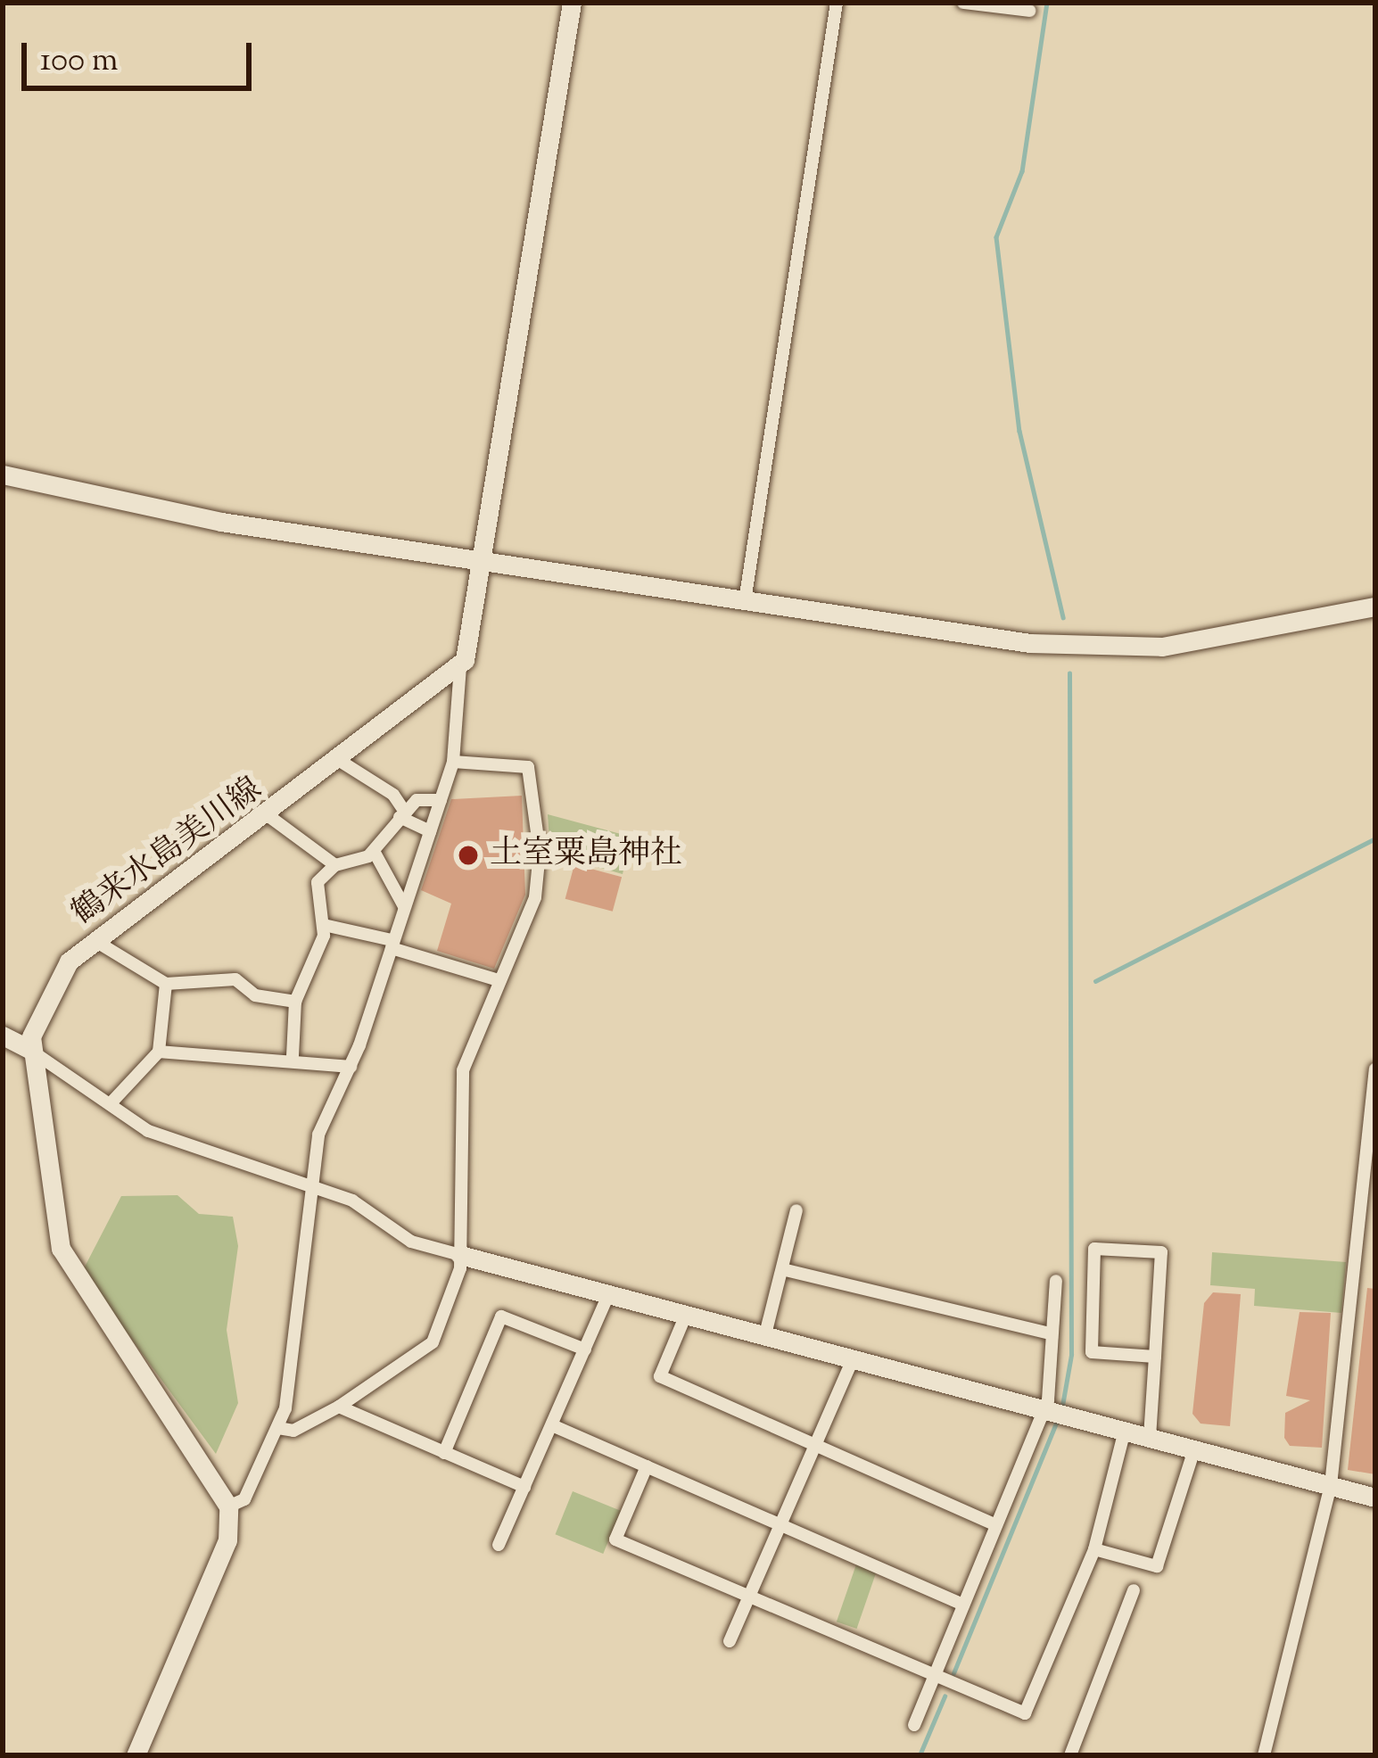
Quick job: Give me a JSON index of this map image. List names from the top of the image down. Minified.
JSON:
{"streets":{"street":["鶴来水島美川線"]},"places":["土室粟島神社"],"scale_bar":"100 m"}
